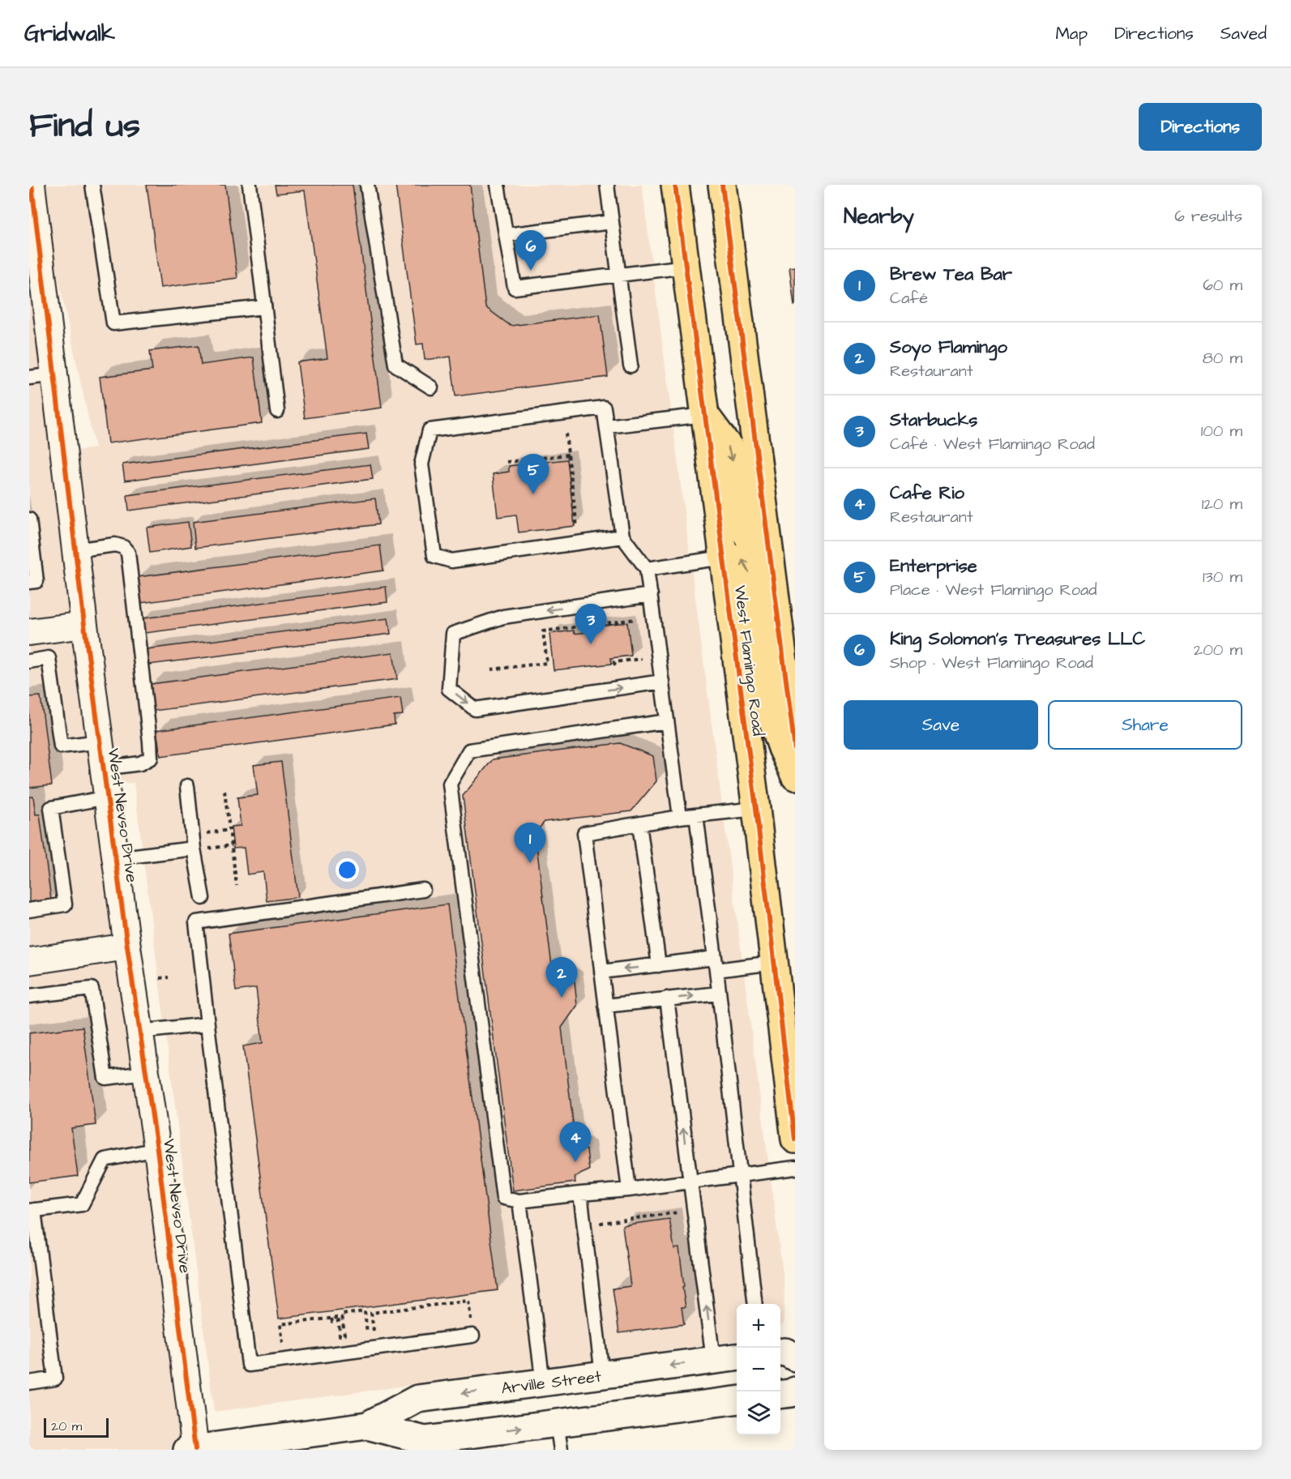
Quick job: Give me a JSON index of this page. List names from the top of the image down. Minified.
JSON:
{"streets":{"main road":["West Flamingo Road","Arville Street"],"street":["West Nevso Drive"]},"crossings":[["West Nevso Drive","Arville Street"]],"scale_bar":"20 m","page":{"header":"Gridwalk","nav":["Map","Directions","Saved"],"title":"Find us","buttons":["Directions",["Save","Share"]],"heading":["Nearby","6 results"],"pins":["6","5","3","1","2","4"],"list":[{"mark":"1","name":"Brew Tea Bar","note":"Café","value":"60 m"},{"mark":"2","name":"Soyo Flamingo","note":"Restaurant","value":"80 m"},{"mark":"3","name":"Starbucks","note":"Café · West Flamingo Road","value":"100 m"},{"mark":"4","name":"Cafe Rio","note":"Restaurant","value":"120 m"},{"mark":"5","name":"Enterprise","note":"Place · West Flamingo Road","value":"130 m"},{"mark":"6","name":"King Solomon's Treasures LLC","note":"Shop · West Flamingo Road","value":"200 m"}],"map_buttons":["+","−"],"scale":"20 m"}}
